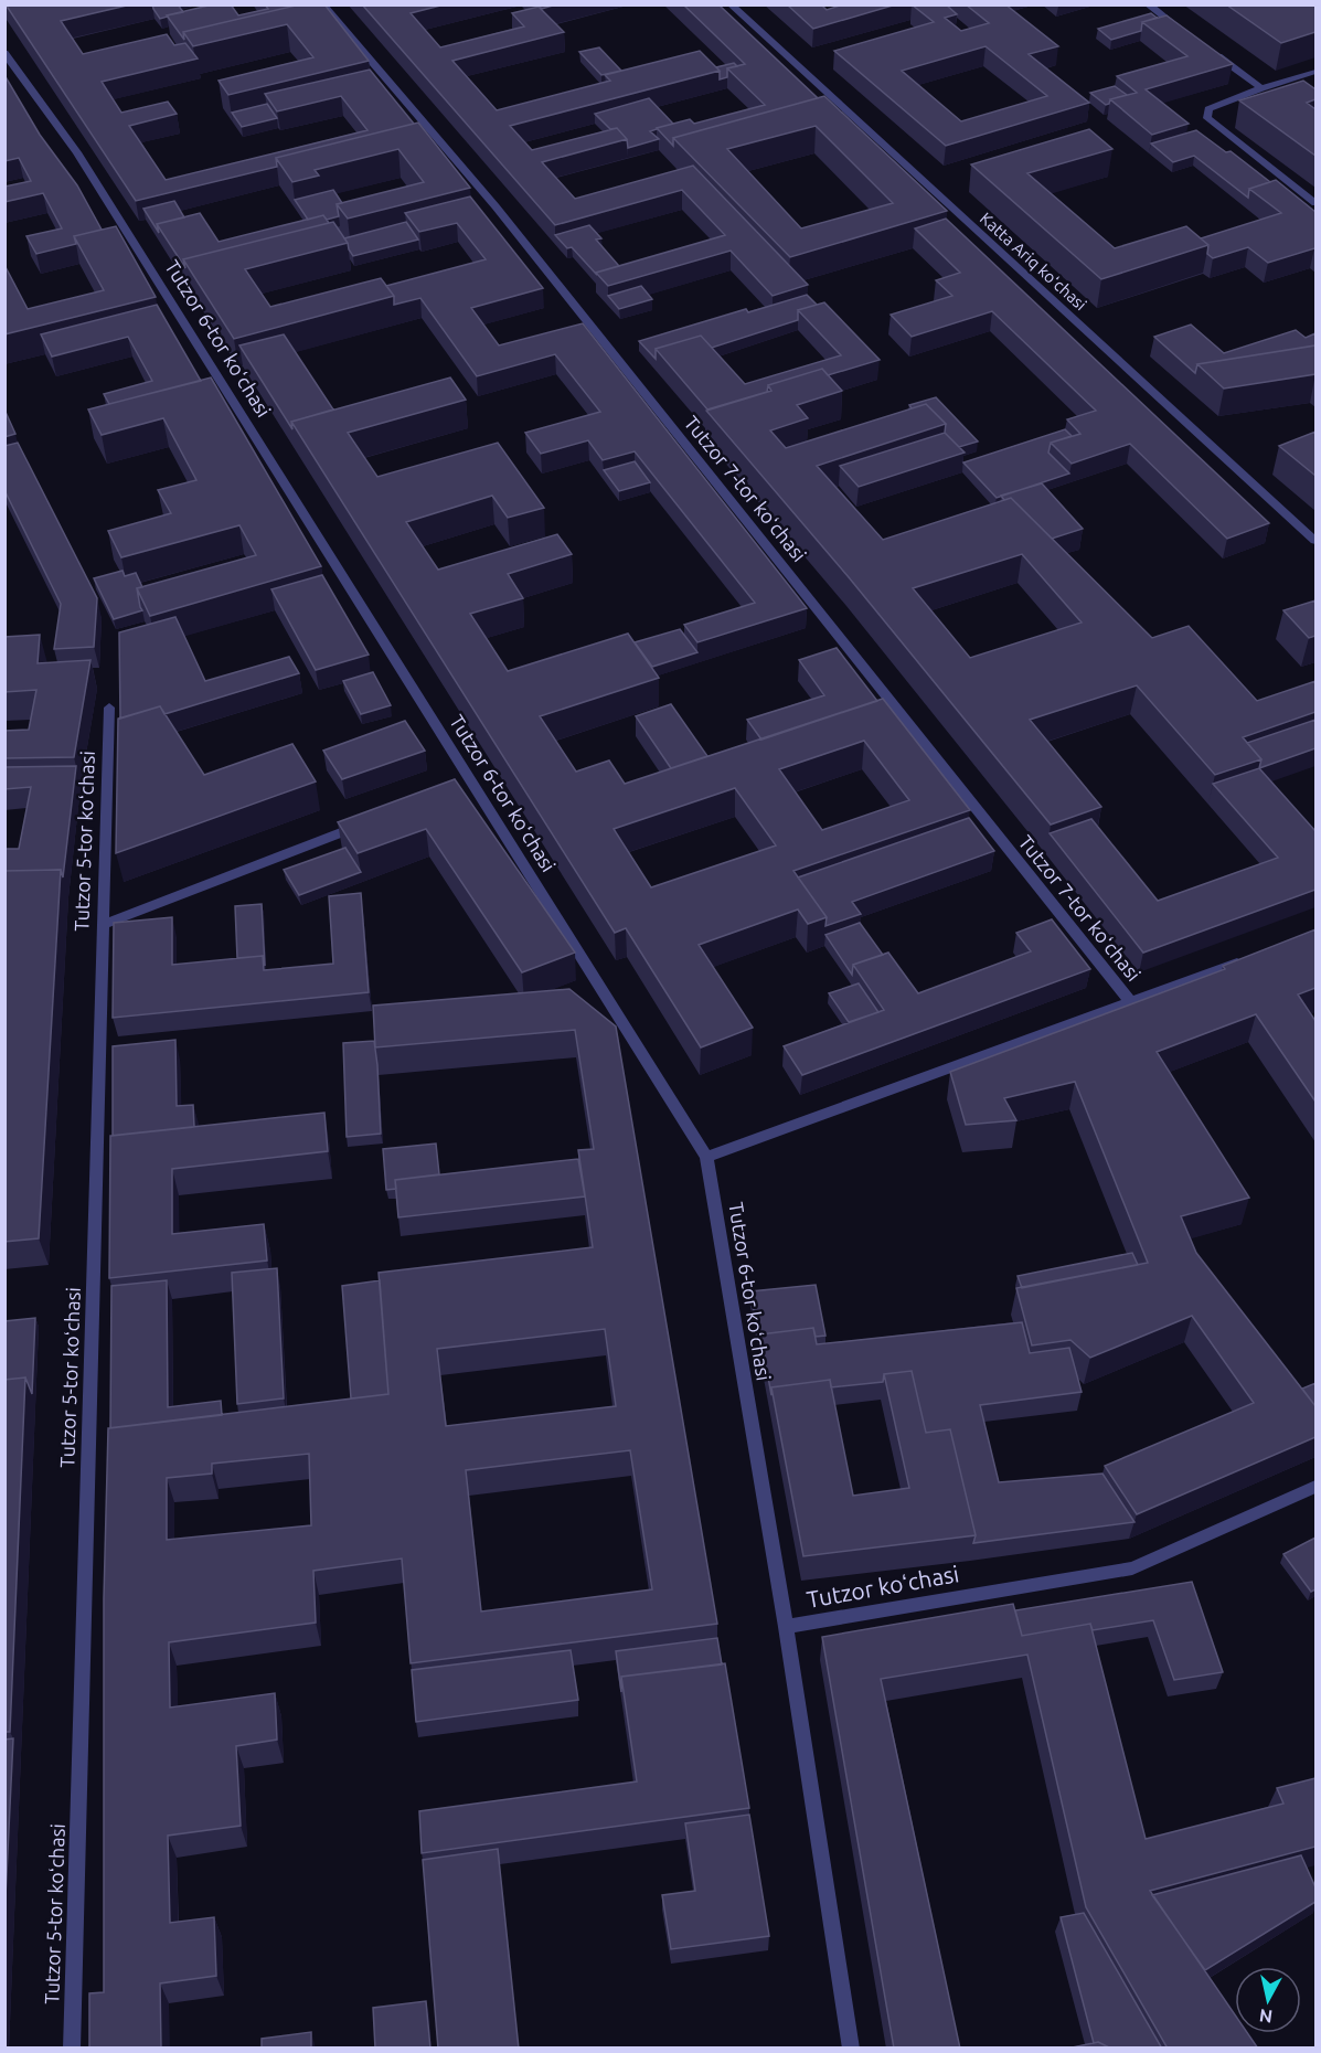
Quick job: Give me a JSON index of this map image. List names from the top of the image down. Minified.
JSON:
{"streets":{"street":["Katta Ariq koʻchasi","Tutzor 6-tor koʻchasi","Tutzor 7-tor koʻchasi","Tutzor 5-tor koʻchasi","Tutzor koʻchasi"]},"crossings":[["Tutzor 6-tor koʻchasi","Tutzor koʻchasi"]],"north":"bottom"}
